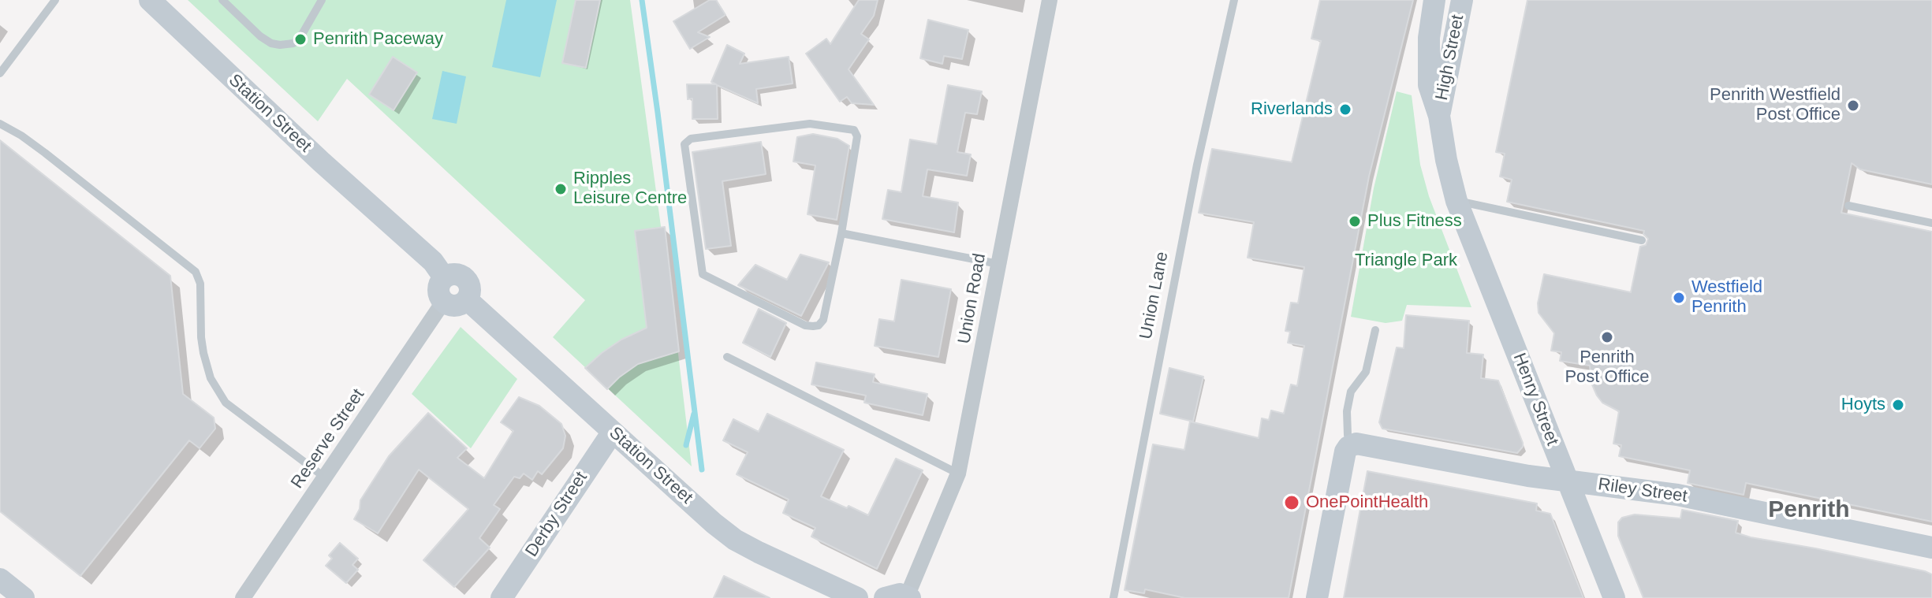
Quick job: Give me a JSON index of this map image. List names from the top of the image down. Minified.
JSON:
{"streets":{"street":["High Street","Station Street","Union Road","Henry Street","Reserve Street","Riley Street","Derby Street"],"lane":["Union Lane"]},"crossings":[["High Street","Henry Street"],["Station Street","Reserve Street"],["Station Street","Derby Street"],["Henry Street","Riley Street"]],"districts":["Penrith"],"parks":["Triangle Park"],"places":["Penrith Paceway","Penrith Westfield Post Office","Riverlands","Ripples Leisure Centre","Plus Fitness","Westfield Penrith","Penrith Post Office","Hoyts","OnePointHealth"]}
